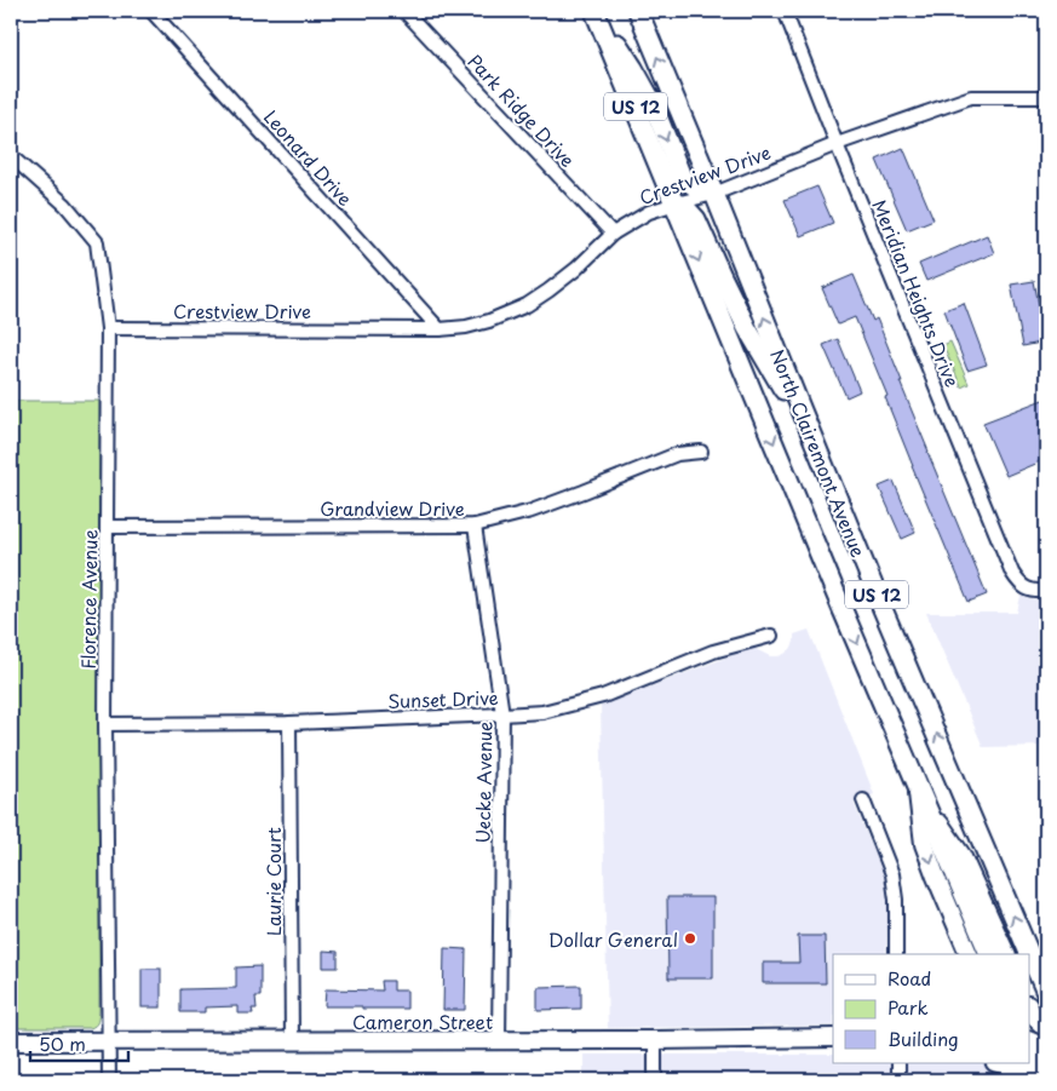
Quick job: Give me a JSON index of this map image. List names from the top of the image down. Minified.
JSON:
{"streets":{"main road":["US 12","North Clairemont Avenue","Cameron Street"],"street":["Park Ridge Drive","Leonard Drive","Crestview Drive","Meridian Heights Drive","Grandview Drive","Florence Avenue","Sunset Drive","Uecke Avenue","Laurie Court"]},"crossings":[["Park Ridge Drive","Crestview Drive"],["Leonard Drive","Crestview Drive"],["Crestview Drive","Meridian Heights Drive"],["Crestview Drive","North Clairemont Avenue"],["Crestview Drive","Florence Avenue"],["Grandview Drive","Florence Avenue"],["Grandview Drive","Uecke Avenue"],["Florence Avenue","Sunset Drive"],["Florence Avenue","Cameron Street"],["Sunset Drive","Uecke Avenue"],["Sunset Drive","Laurie Court"],["Uecke Avenue","Cameron Street"],["Laurie Court","Cameron Street"]],"places":["Dollar General"],"legend":["Road","Park","Building"],"scale_bar":"50 m"}
